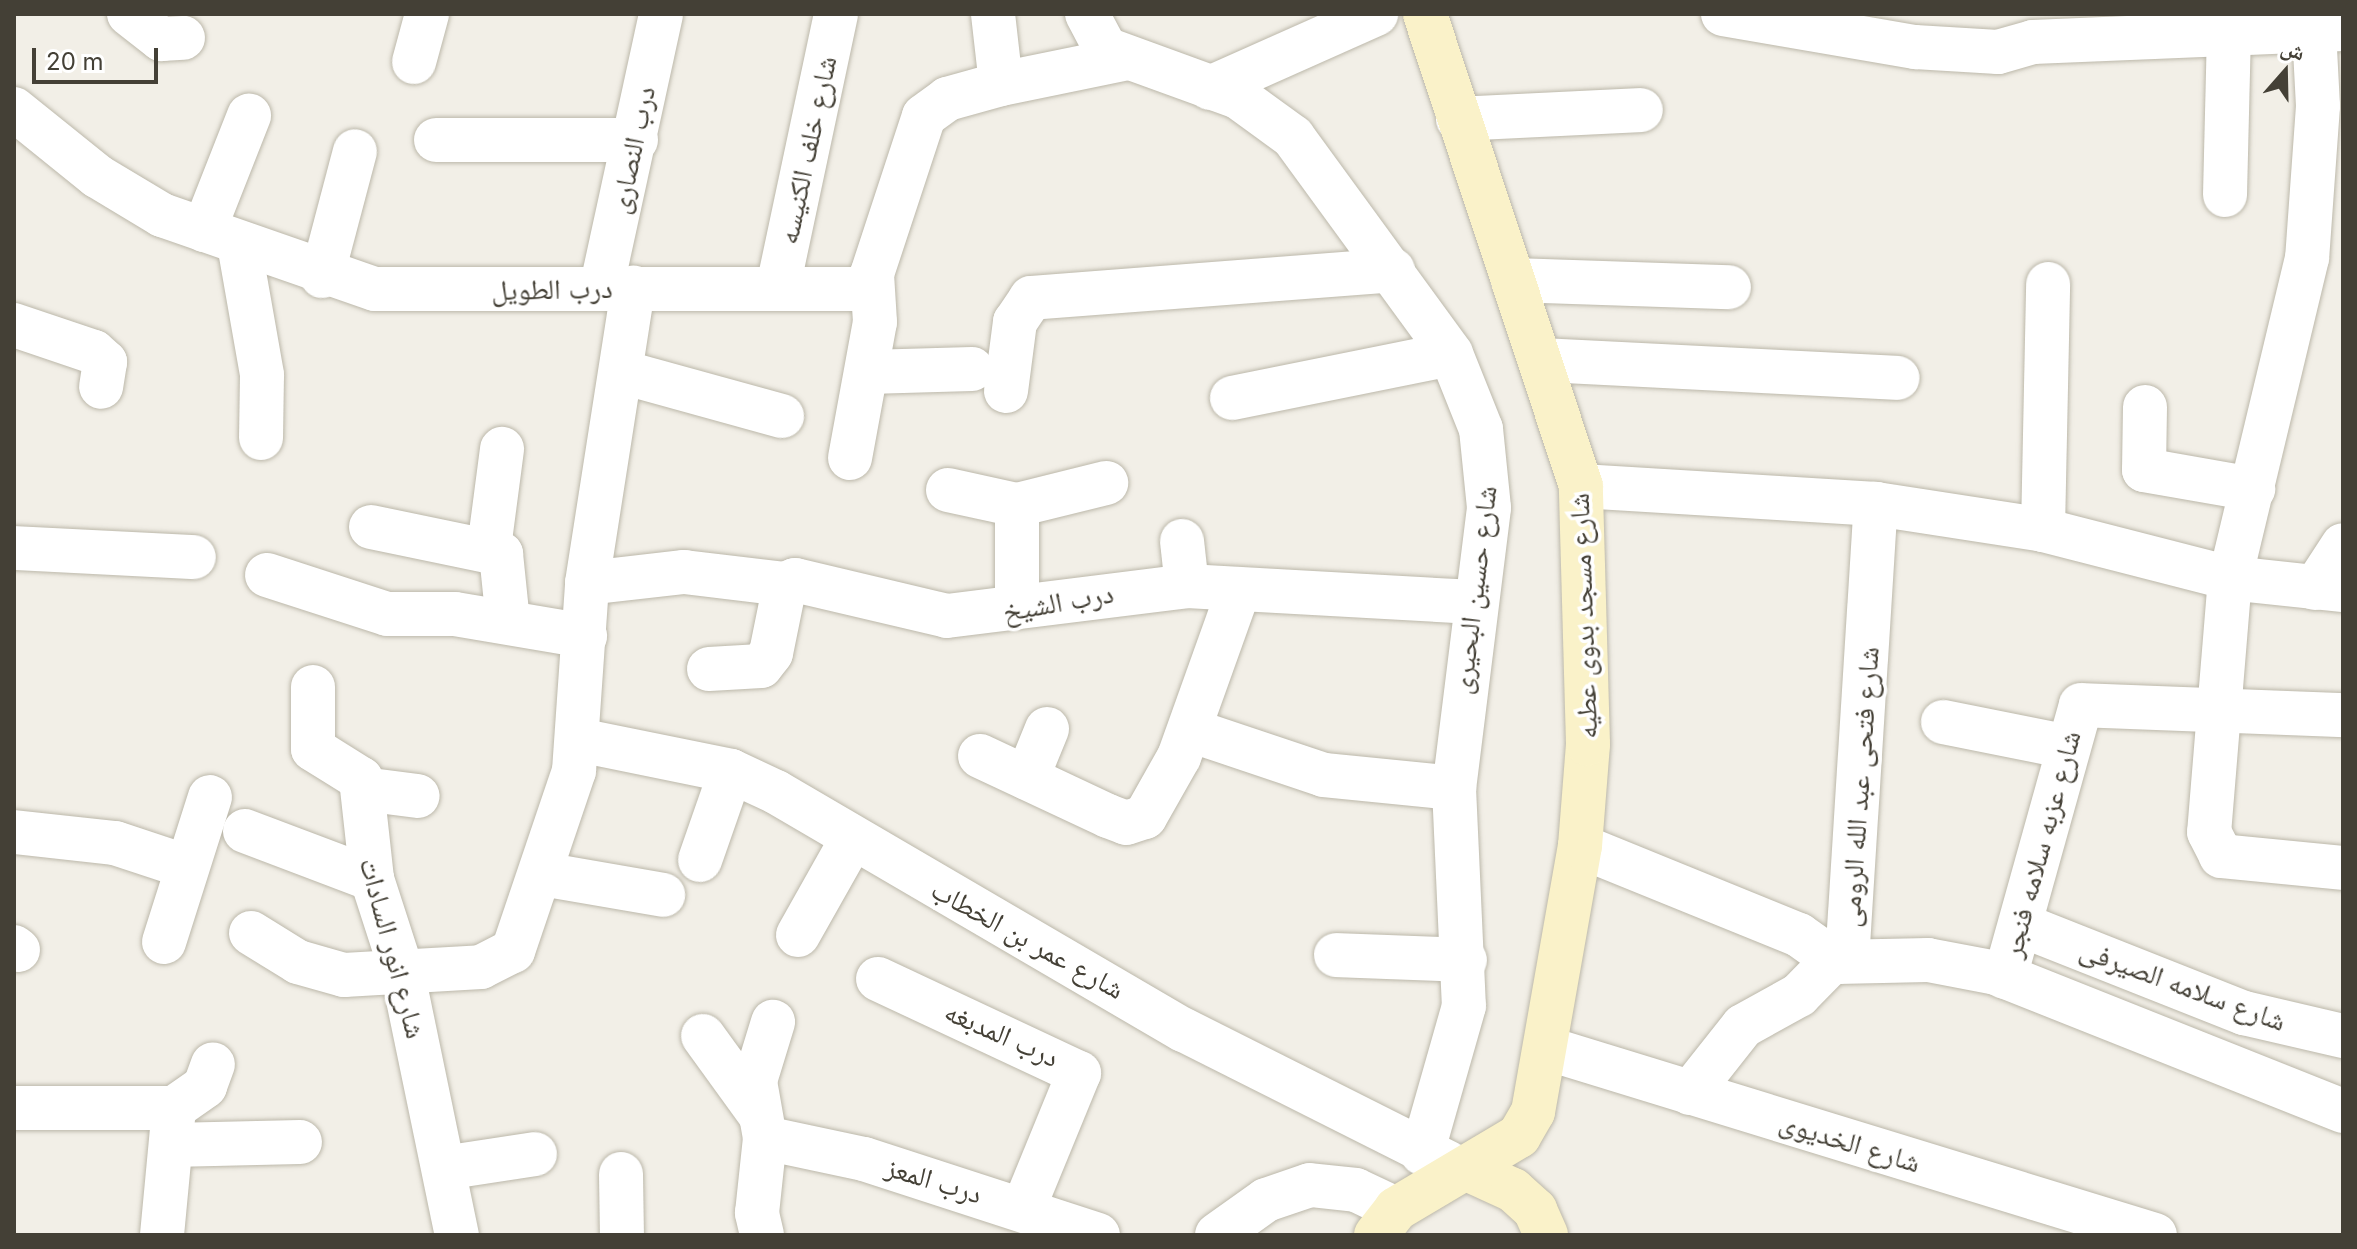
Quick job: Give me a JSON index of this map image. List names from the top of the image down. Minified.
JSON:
{"streets":{"street":["درب النصارى","شارع خلف الكنيسه","درب الطويل","شارع حسين البحيرى","درب الشيخ","شارع مسجد بدوى عطيه","شارع فتحى عبد الله الرومى","شارع عزبه سلامه فنجر","شارع عمر بن الخطاب","شارع انور السادات","شارع سلامه الصيرفى","درب المدبغه","شارع الخديوى","درب المعز"]},"crossings":[["درب النصارى","درب الطويل"],["درب النصارى","درب الشيخ"],["درب النصارى","شارع عمر بن الخطاب"],["درب النصارى","شارع انور السادات"],["شارع خلف الكنيسه","درب الطويل"],["شارع حسين البحيرى","درب الشيخ"],["شارع حسين البحيرى","شارع عمر بن الخطاب"],["شارع مسجد بدوى عطيه","شارع عمر بن الخطاب"],["شارع مسجد بدوى عطيه","شارع الخديوى"],["شارع فتحى عبد الله الرومى","شارع الخديوى"],["شارع عزبه سلامه فنجر","شارع سلامه الصيرفى"],["درب المدبغه","درب المعز"]],"scale_bar":"20 m","north":"top"}
